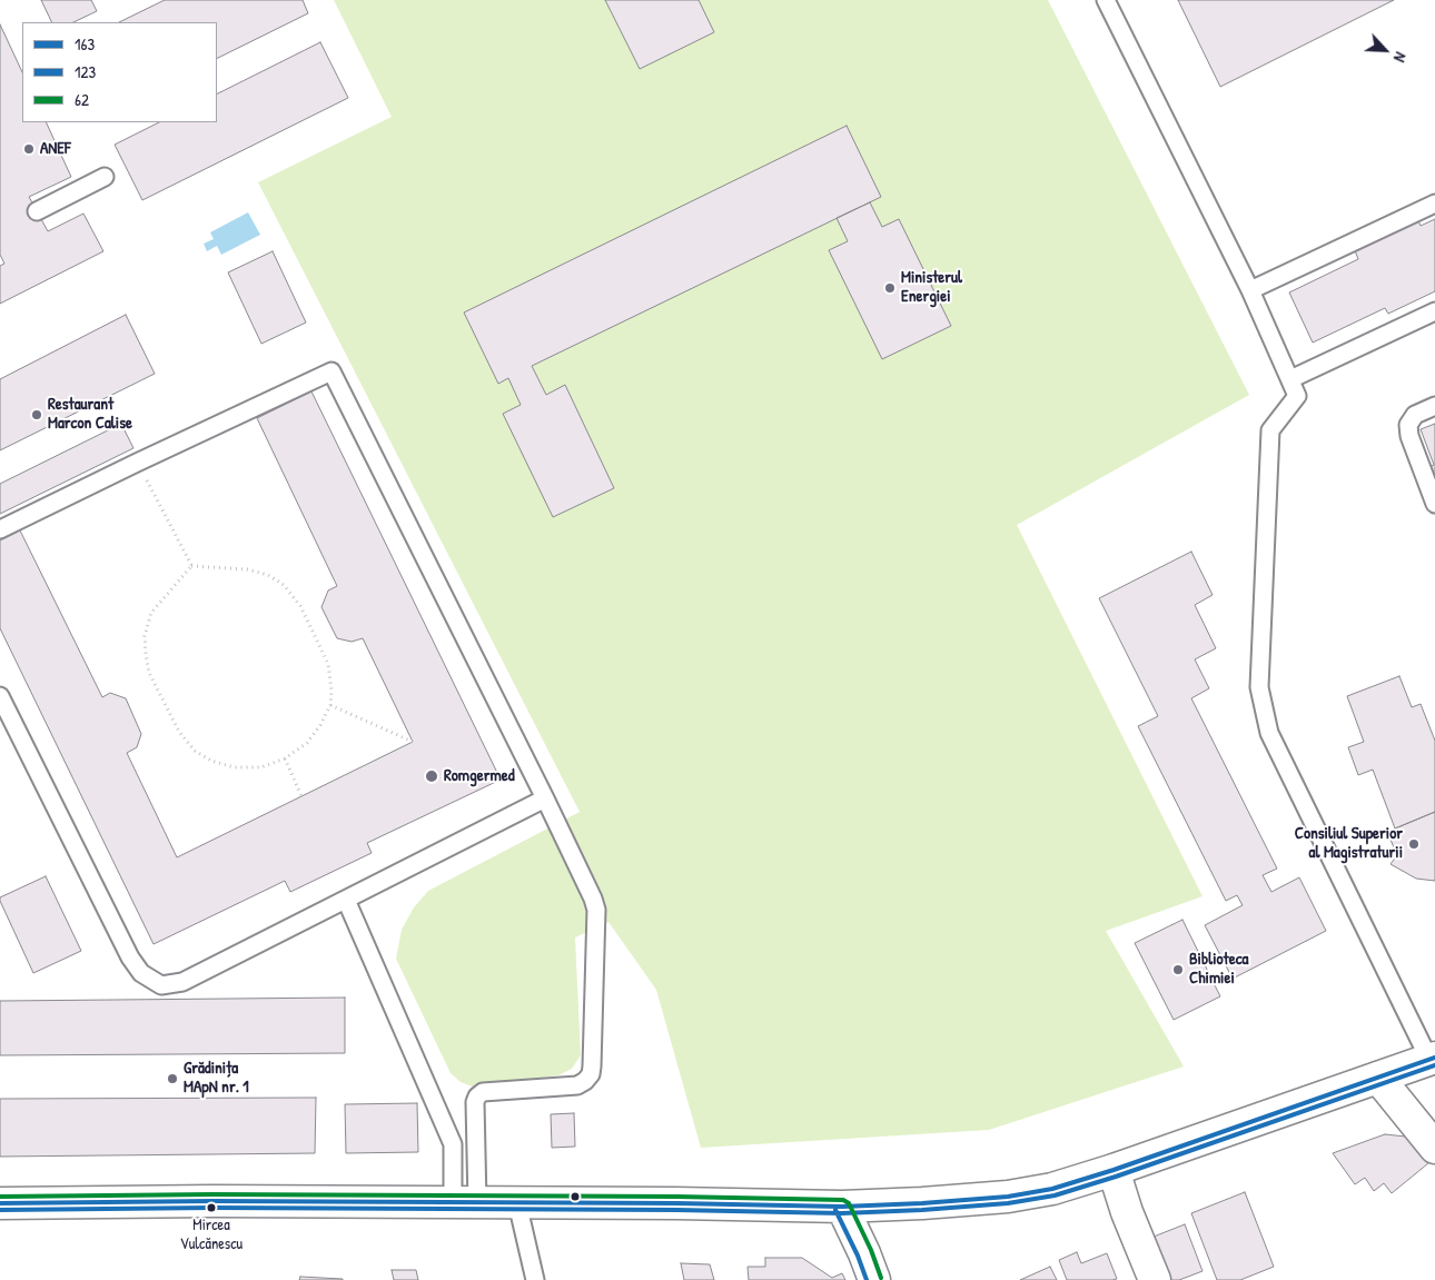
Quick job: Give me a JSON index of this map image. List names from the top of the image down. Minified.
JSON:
{"places":["ANEF","Ministerul Energiei","Restaurant Marcon Calise","Romgermed","Consiliul Superior al Magistraturii","Biblioteca Chimiei","Grădinița MApN nr. 1","Mircea Vulcănescu"],"lines":["transit line 163","transit line 123","transit line 62"],"legend":["163","123","62"],"north":"bottom right"}
